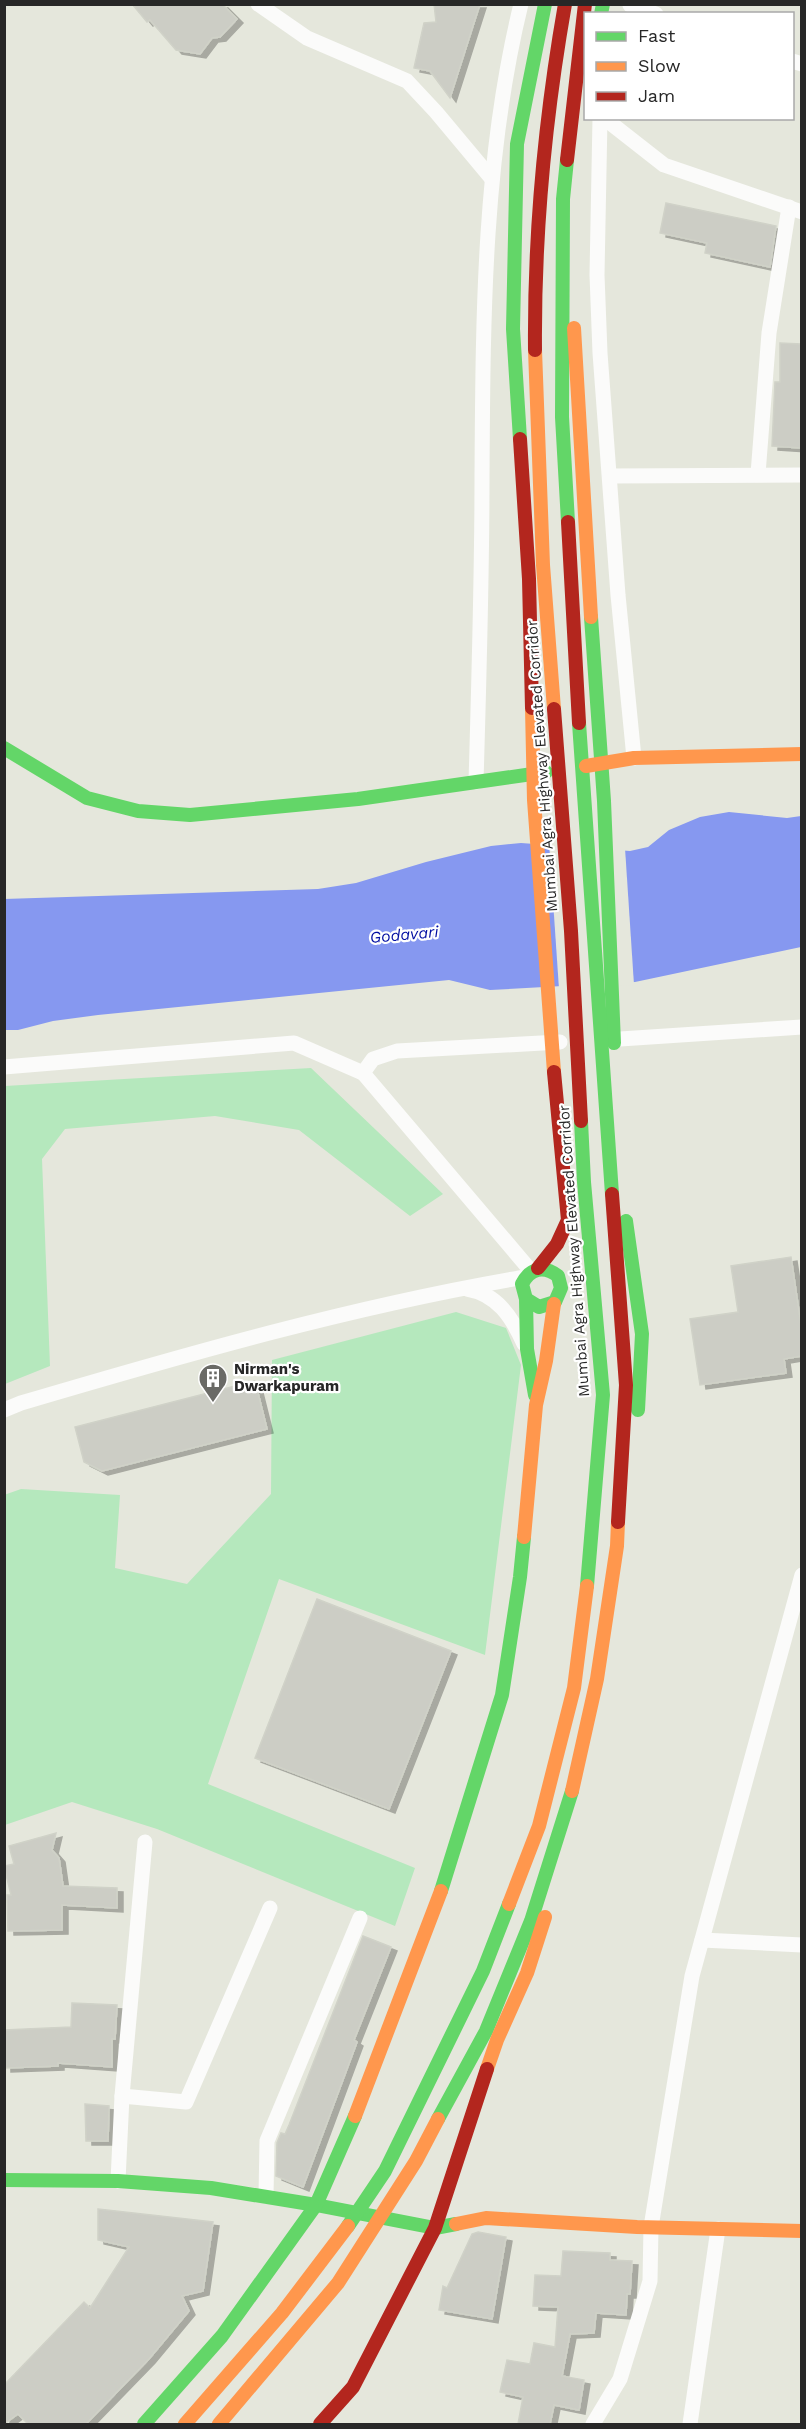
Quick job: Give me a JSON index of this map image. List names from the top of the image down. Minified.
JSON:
{"streets":{"main road":["Mumbai Agra Highway Elevated Corridor"]},"water":["Godavari"],"places":{"building":["Nirman's Dwarkapuram"]},"legend":["Fast","Slow","Jam"]}
